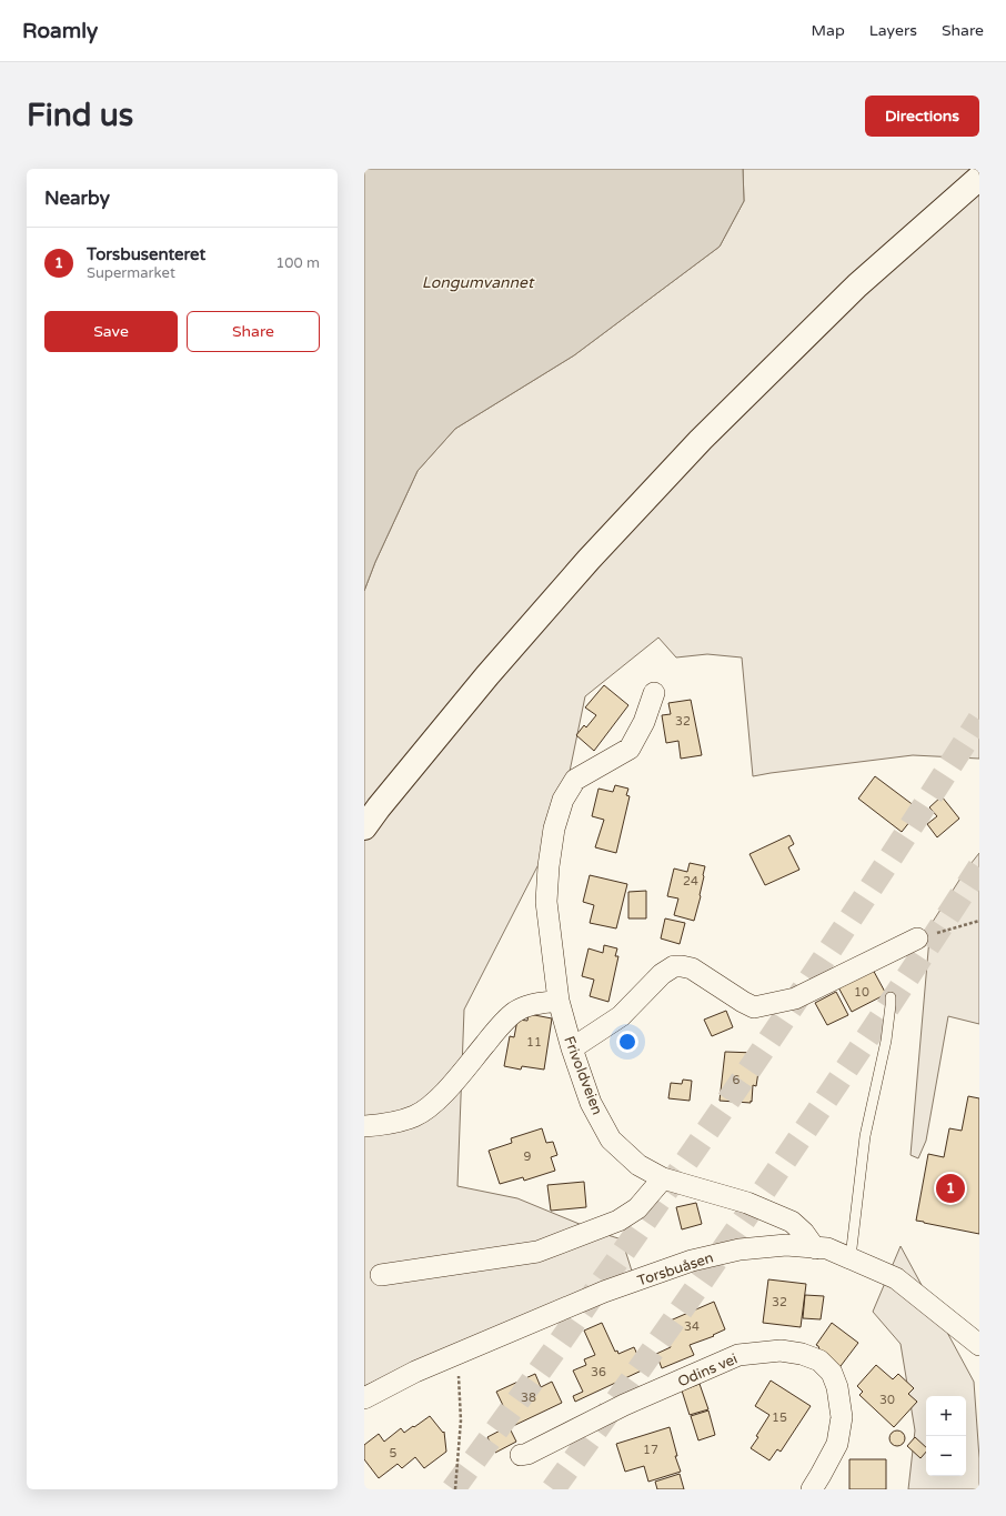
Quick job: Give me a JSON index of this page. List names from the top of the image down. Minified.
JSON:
{"streets":{"street":["Frivoldveien","Torsbuåsen","Odins vei"]},"crossings":[["Frivoldveien","Torsbuåsen"]],"water":["Longumvannet"],"house_numbers":["32","24","10","11","6","9","32","34","36","38","30","15","17","5"],"page":{"header":"Roamly","nav":["Map","Layers","Share"],"buttons":["Directions",["Save","Share"]],"title":"Find us","heading":"Nearby","list":[{"mark":"1","name":"Torsbusenteret","note":"Supermarket","value":"100 m"}],"pins":"1","map_buttons":["+","−"]}}
